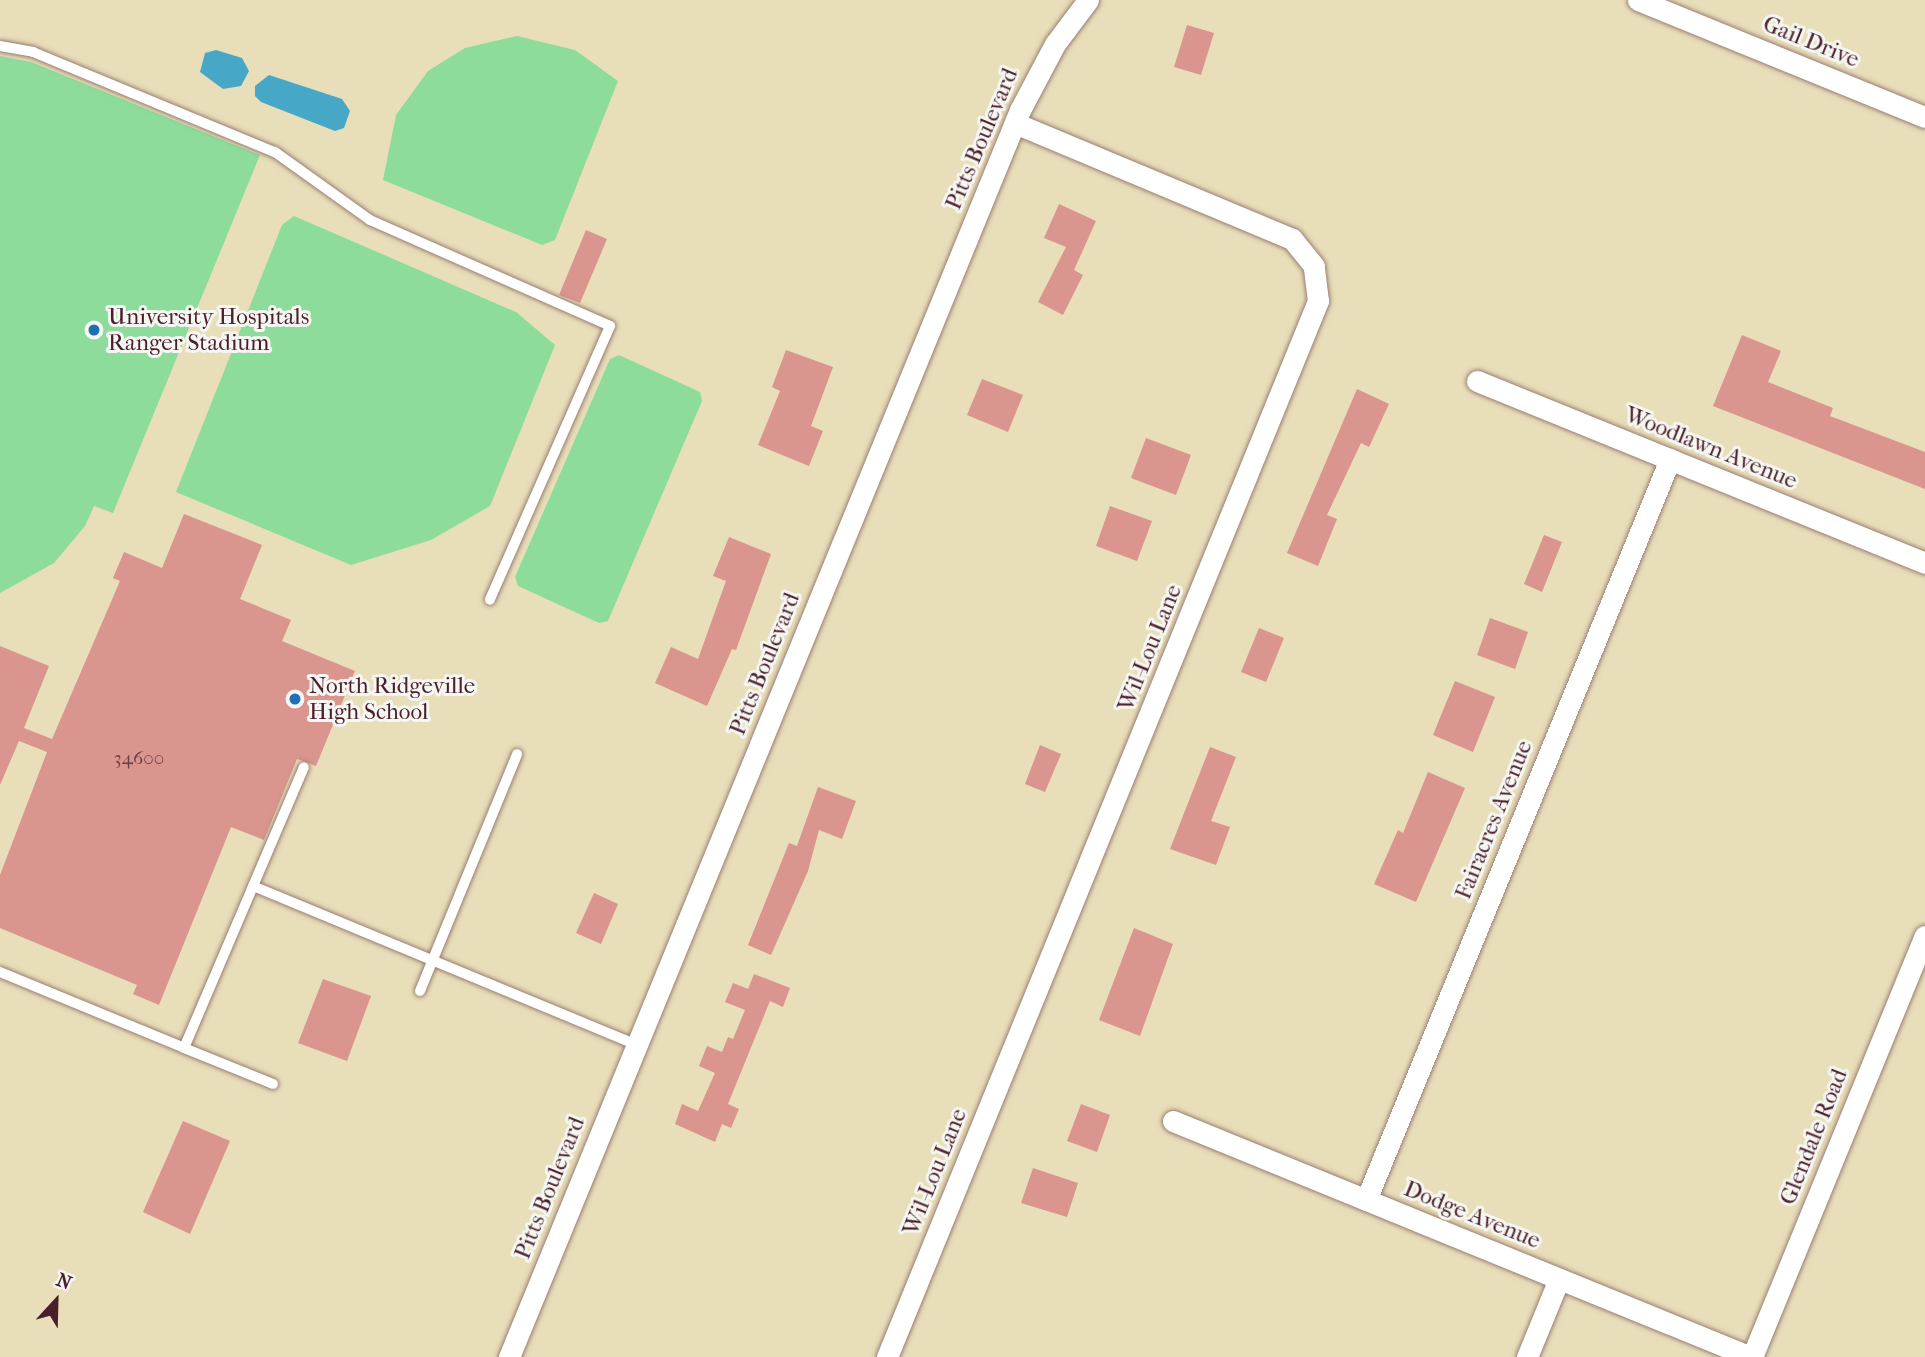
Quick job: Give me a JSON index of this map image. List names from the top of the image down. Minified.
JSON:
{"streets":{"street":["Gail Drive","Pitts Boulevard","Woodlawn Avenue","Wil-Lou Lane","Fairacres Avenue","Glendale Road","Dodge Avenue"]},"crossings":[["Pitts Boulevard","Wil-Lou Lane"],["Woodlawn Avenue","Fairacres Avenue"],["Fairacres Avenue","Dodge Avenue"],["Glendale Road","Dodge Avenue"]],"places":["University Hospitals Ranger Stadium","North Ridgeville High School"],"house_numbers":["34600"],"north":"top"}
